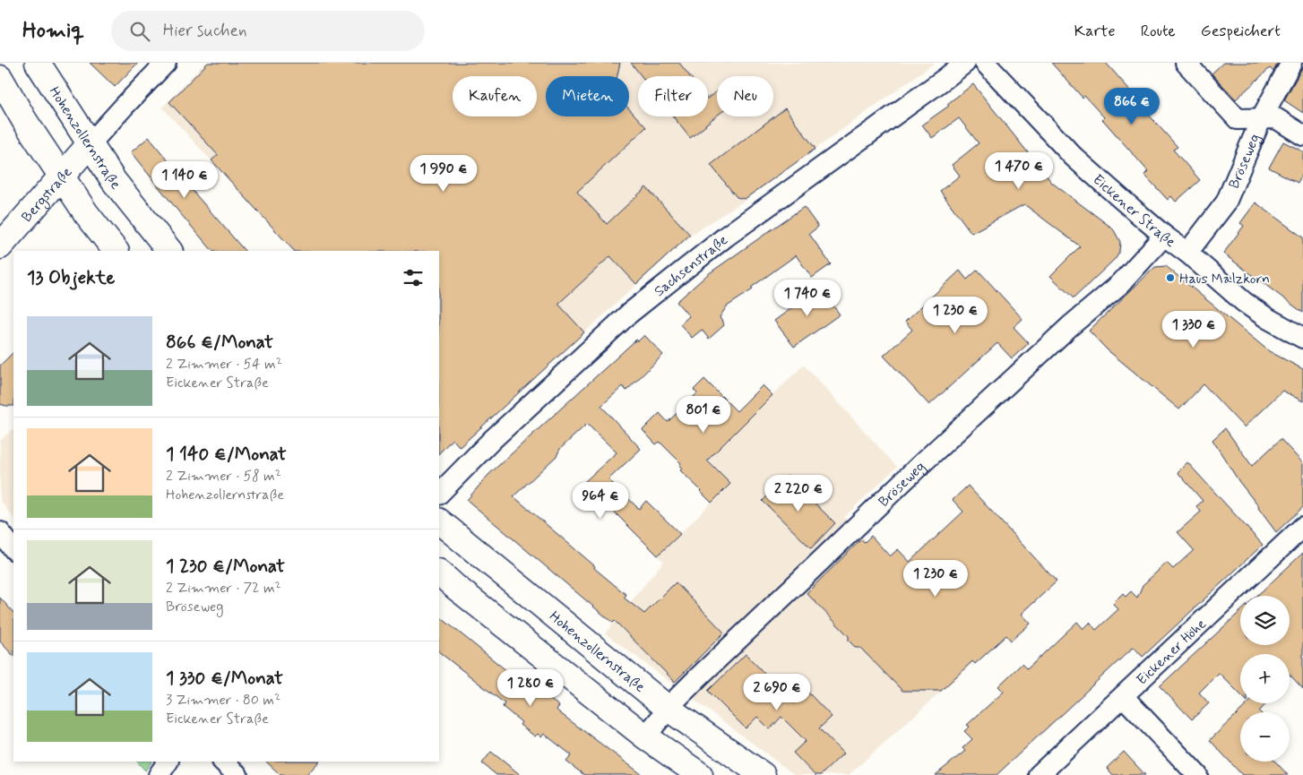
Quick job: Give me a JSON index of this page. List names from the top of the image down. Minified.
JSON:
{"streets":{"main road":["Hohenzollernstraße","Bergstraße"],"street":["Bröseweg","Eickener Straße","Sachsenstraße","Eickener Höhe"]},"crossings":[["Hohenzollernstraße","Bröseweg"],["Hohenzollernstraße","Bergstraße"],["Bröseweg","Eickener Straße"]],"places":["Haus Malzkorn"],"page":{"header":"Homiq","search":"Hier suchen","nav":["Karte","Route","Gespeichert"],"chip":["Kaufen","Mieten","Filter","Neu"],"price":["866 €","1 470 €","1 990 €","1 140 €","1 740 €","1 230 €","1 330 €","801 €","2 220 €","964 €","1 230 €","1 280 €","2 690 €"],"heading":"13 Objekte","list":[{"name":"866 €/Monat","note":"2 Zimmer · 54 m² · Eickener Straße"},{"name":"1 140 €/Monat","note":"2 Zimmer · 58 m² · Hohenzollernstraße"},{"name":"1 230 €/Monat","note":"2 Zimmer · 72 m² · Bröseweg"},{"name":"1 330 €/Monat","note":"3 Zimmer · 80 m² · Eickener Straße"}],"map_buttons":["+","−"]}}
